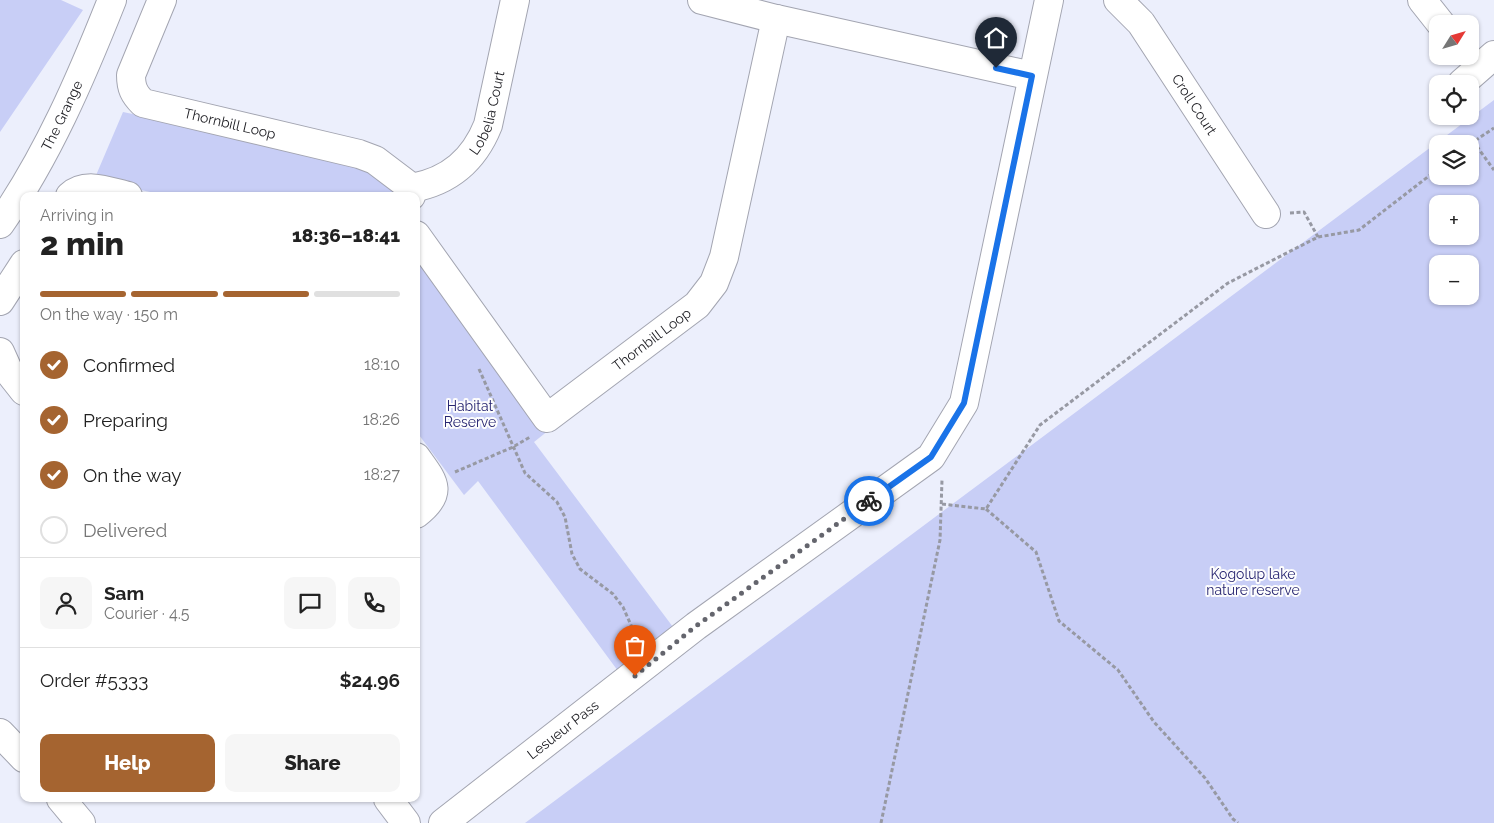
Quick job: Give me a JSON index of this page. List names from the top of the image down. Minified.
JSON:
{"streets":{"street":["Croll Court","Lobelia Court","The Grange","Thornbill Loop","Lesueur Pass"]},"crossings":[["Lobelia Court","Thornbill Loop"]],"parks":["Habitat Reserve","Kogolup lake nature reserve"],"north":"top right","page":{"map_buttons":["+","−"],"heading":["2 min","Arriving in","18:36–18:41"],"panel":["Sam","Courier · 4.5","Order #5333","$24.96"],"bar":"On the way · 150 m","list":[["Confirmed","18:10"],["Preparing","18:26"],["On the way","18:27"],"Delivered"],"buttons":["Help","Share"]}}
